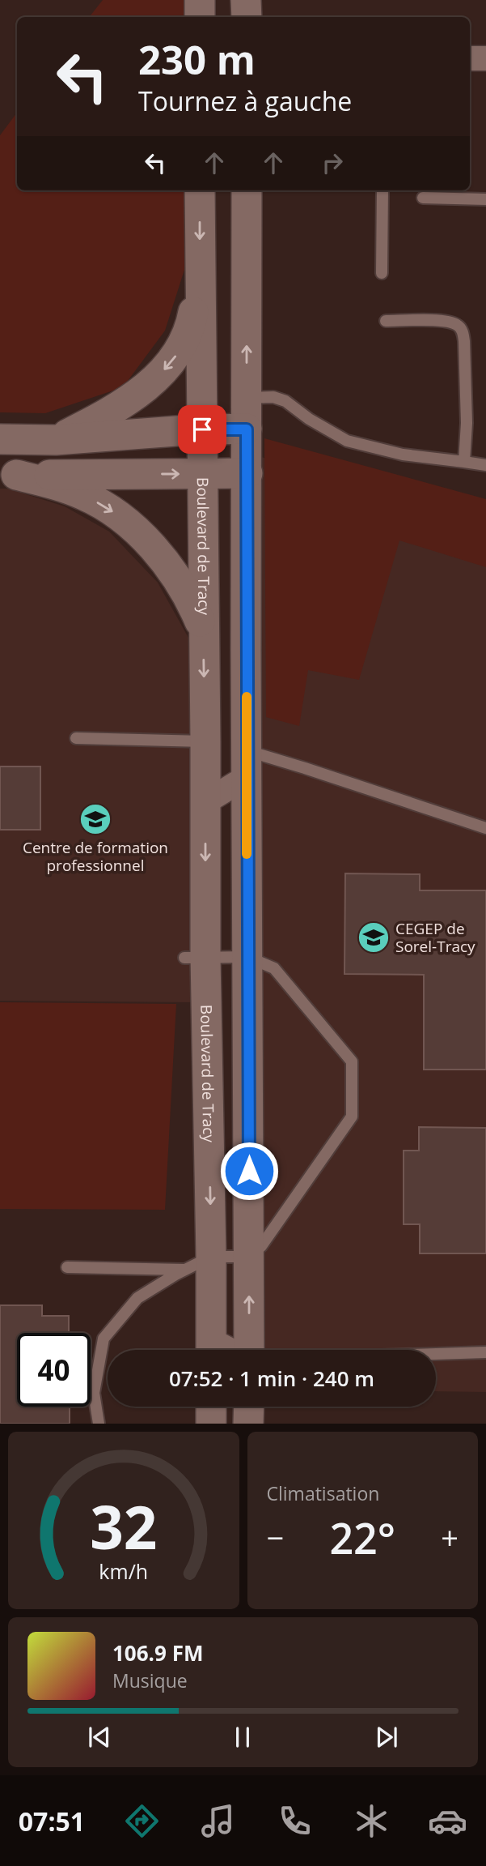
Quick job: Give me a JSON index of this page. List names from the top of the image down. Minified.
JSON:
{"streets":{"street":["Boulevard de Tracy"]},"places":{"school or university":["Centre de formation professionnel","CEGEP de Sorel-Tracy"]},"page":{"turn":["230 m","Tournez à gauche"],"limit":"40","trip":"07:52 · 1 min · 240 m","tile":"Climatisation","heat":["−","22°","+"],"song":["106.9 FM","Musique"],"tabs":"07:51","gauge":["32","km/h"]}}
